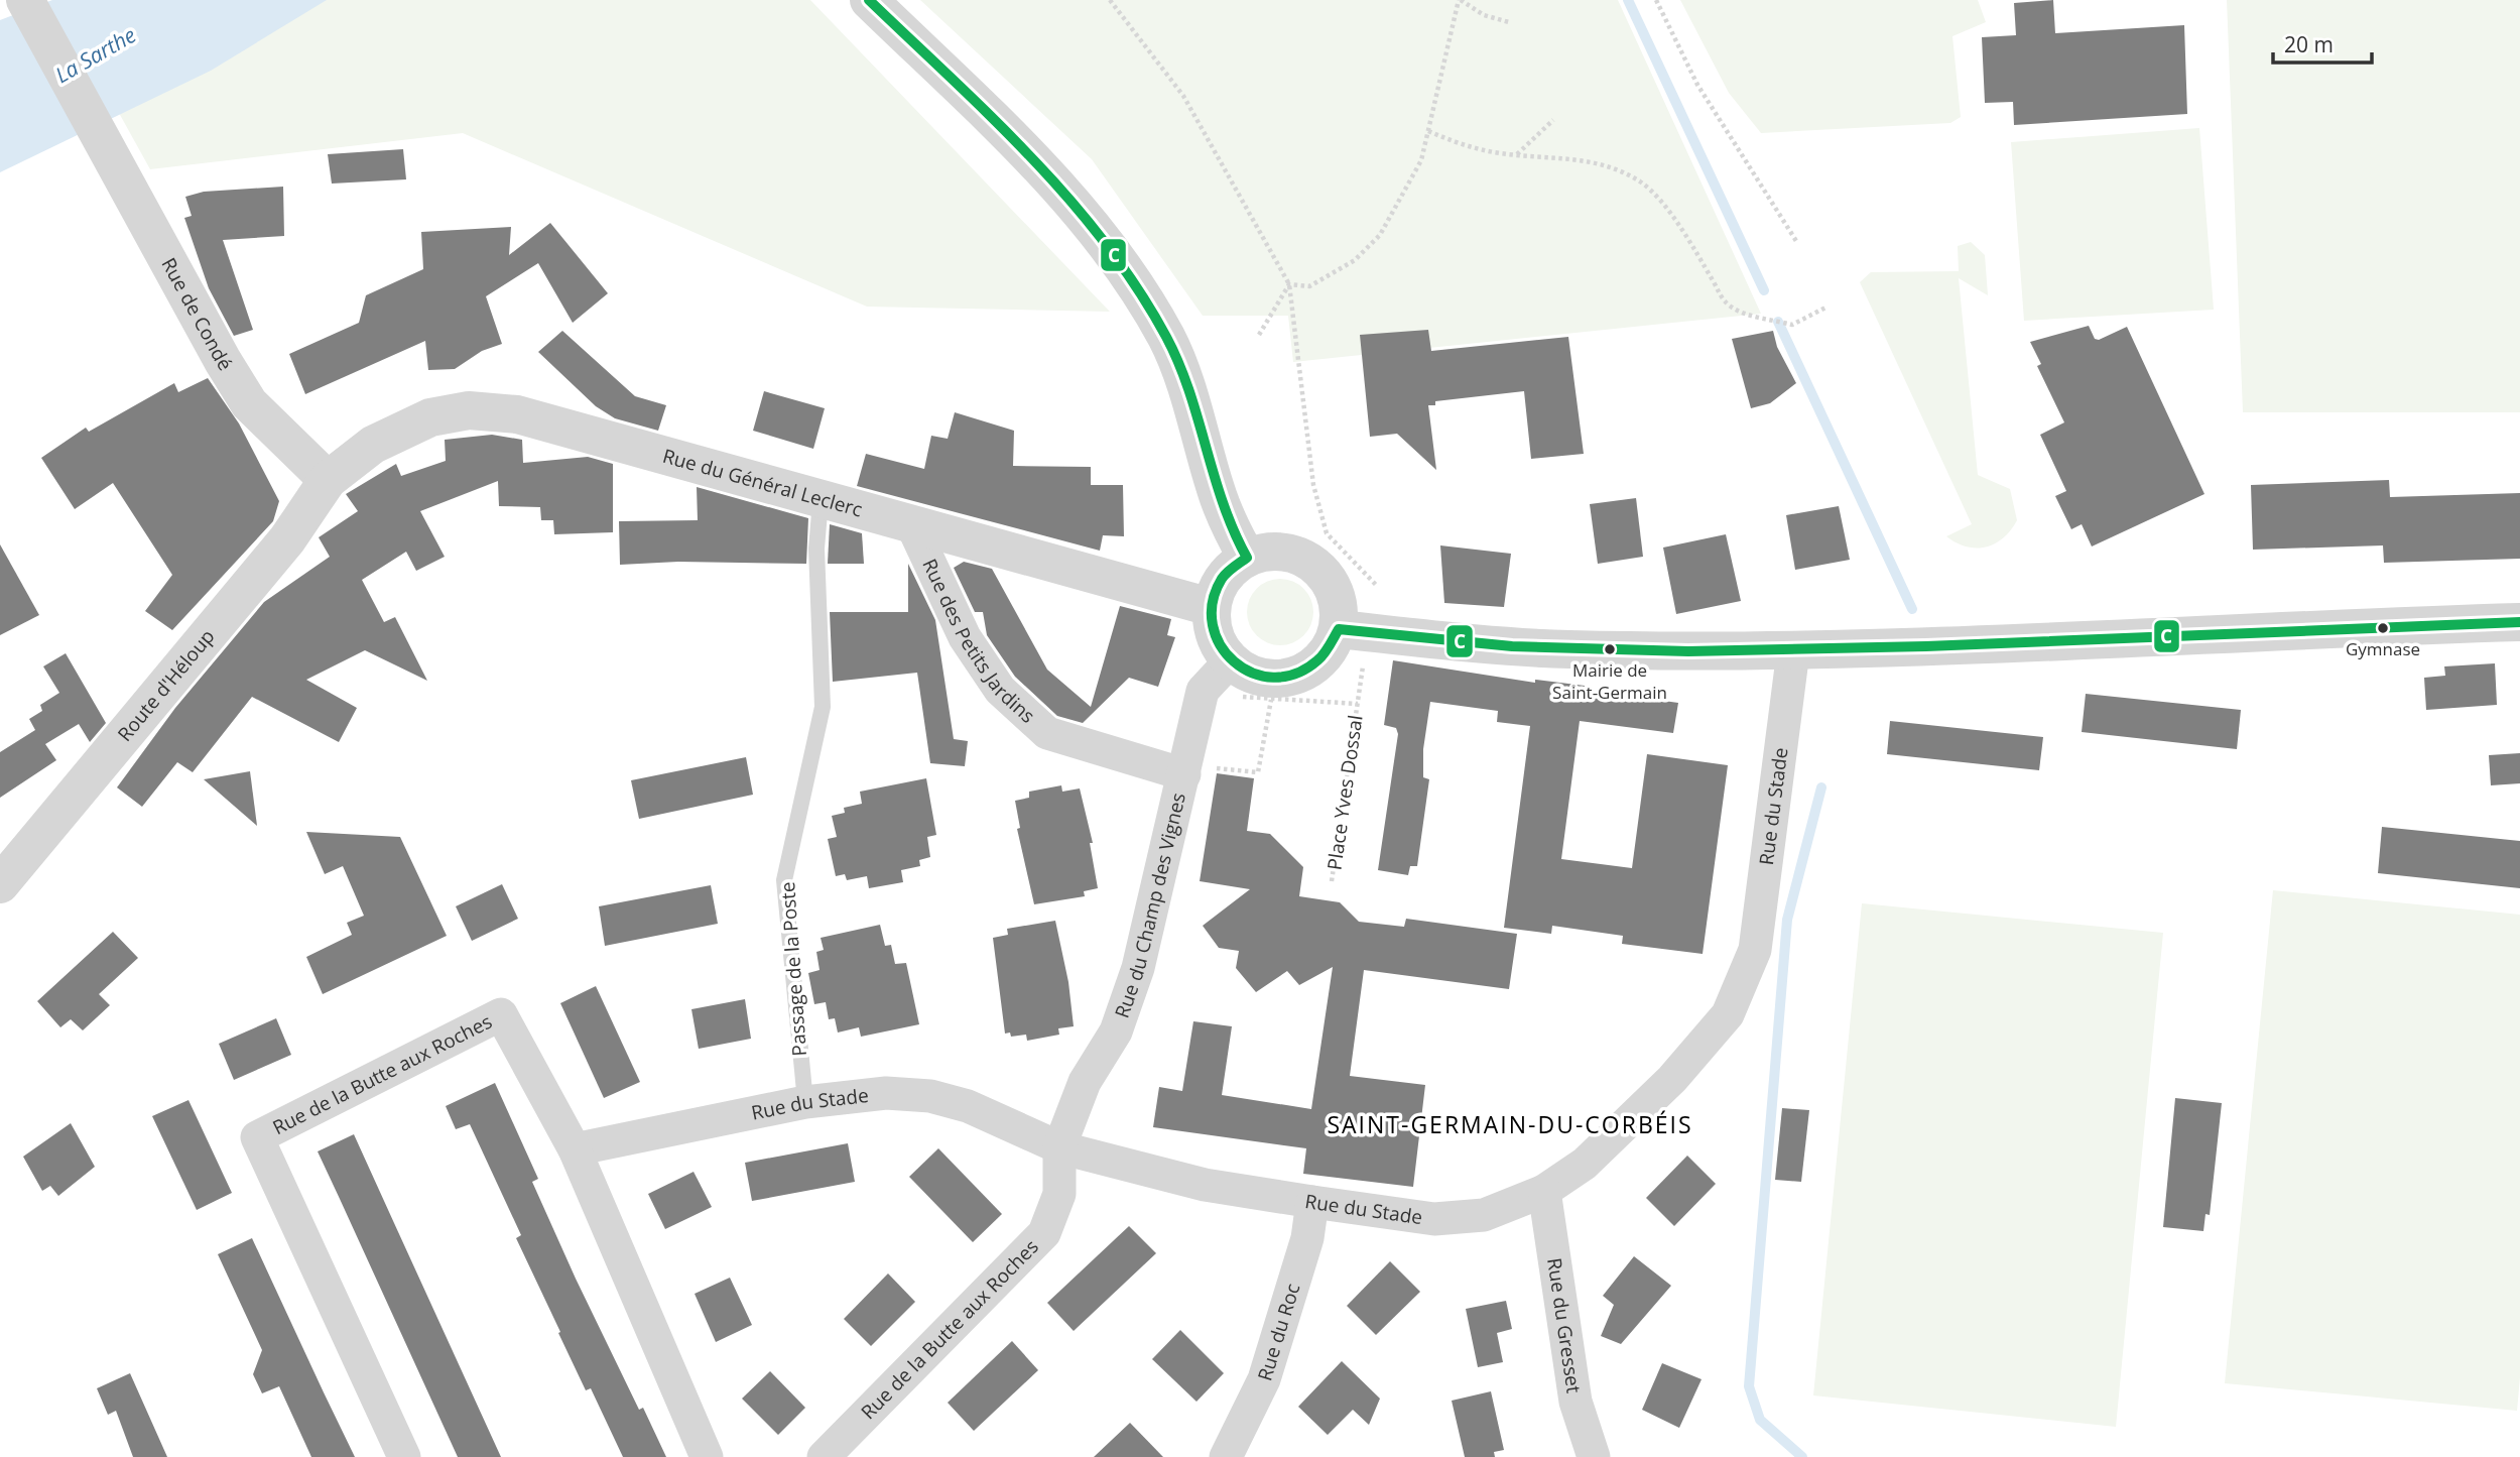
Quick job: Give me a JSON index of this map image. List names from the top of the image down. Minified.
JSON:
{"streets":{"street":["Rue de Condé","Rue du Général Leclerc","Rue des Petits Jardins","Route d'Héloup","Rue du Stade","Rue du Champ des Vignes","Rue de la Butte aux Roches","Rue du Gresset","Rue du Roc"],"lane":["Passage de la Poste"],"path":["Place Yves Dossal"]},"crossings":[["Rue de Condé","Rue du Général Leclerc"],["Rue de Condé","Route d'Héloup"],["Rue du Général Leclerc","Rue des Petits Jardins"],["Rue du Général Leclerc","Route d'Héloup"],["Rue du Général Leclerc","Place Yves Dossal"],["Rue du Général Leclerc","Rue du Champ des Vignes"],["Rue du Général Leclerc","Passage de la Poste"],["Rue des Petits Jardins","Rue du Champ des Vignes"],["Place Yves Dossal","Rue du Champ des Vignes"],["Rue du Stade","Rue du Champ des Vignes"],["Rue du Stade","Passage de la Poste"],["Rue du Stade","Rue de la Butte aux Roches"],["Rue du Stade","Rue du Gresset"],["Rue du Stade","Rue du Roc"],["Rue du Champ des Vignes","Rue de la Butte aux Roches"]],"districts":["SAINT-GERMAIN-DU-CORBÉIS"],"water":["La Sarthe"],"places":["Gymnase","Mairie de Saint-Germain"],"lines":["transit line C"],"scale_bar":"20 m"}
